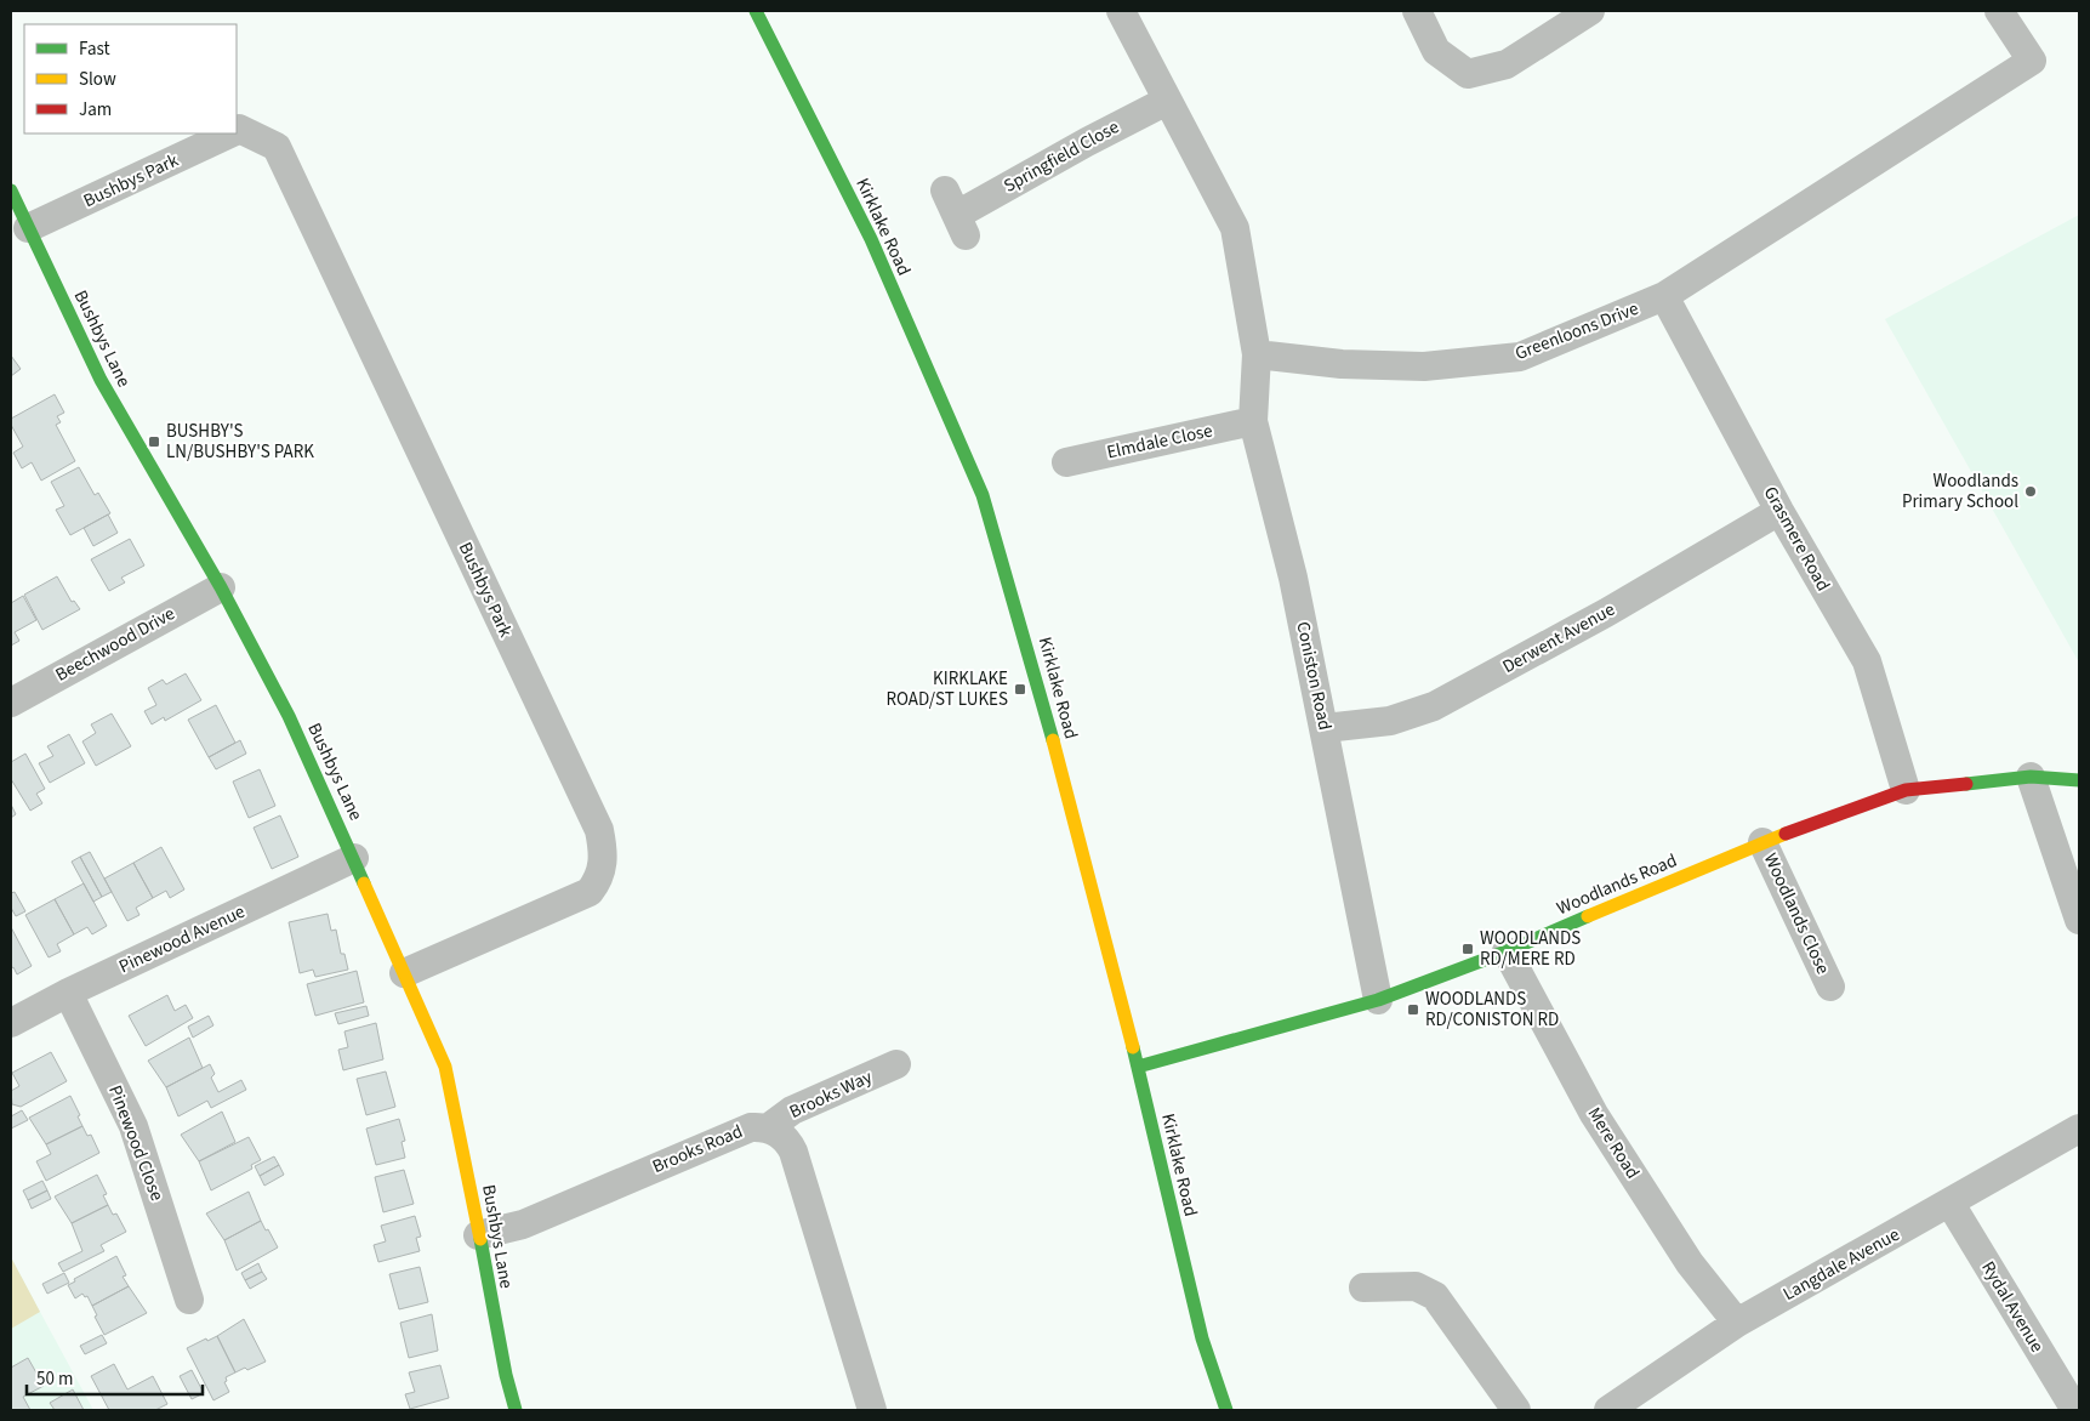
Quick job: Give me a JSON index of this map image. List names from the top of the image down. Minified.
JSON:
{"streets":{"street":["Springfield Close","Bushbys Park","Kirklake Road","Greenloons Drive","Bushbys Lane","Elmdale Close","Grasmere Road","Derwent Avenue","Beechwood Drive","Coniston Road","Woodlands Road","Woodlands Close","Pinewood Avenue","Brooks Way","Pinewood Close","Mere Road","Brooks Road","Langdale Avenue","Rydal Avenue"]},"crossings":[["Bushbys Park","Bushbys Lane"],["Kirklake Road","Woodlands Road"],["Greenloons Drive","Grasmere Road"],["Greenloons Drive","Coniston Road"],["Bushbys Lane","Beechwood Drive"],["Bushbys Lane","Pinewood Avenue"],["Bushbys Lane","Brooks Road"],["Elmdale Close","Coniston Road"],["Grasmere Road","Derwent Avenue"],["Grasmere Road","Woodlands Road"],["Derwent Avenue","Coniston Road"],["Coniston Road","Woodlands Road"],["Woodlands Road","Woodlands Close"],["Woodlands Road","Mere Road"],["Pinewood Avenue","Pinewood Close"],["Brooks Way","Brooks Road"],["Mere Road","Langdale Avenue"],["Langdale Avenue","Rydal Avenue"]],"places":{"transit":["BUSHBY'S LN/BUSHBY'S PARK","KIRKLAKE ROAD/ST LUKES","WOODLANDS RD/MERE RD","WOODLANDS RD/CONISTON RD"],"other":["Woodlands Primary School"]},"legend":["Fast","Slow","Jam"],"scale_bar":"50 m"}
